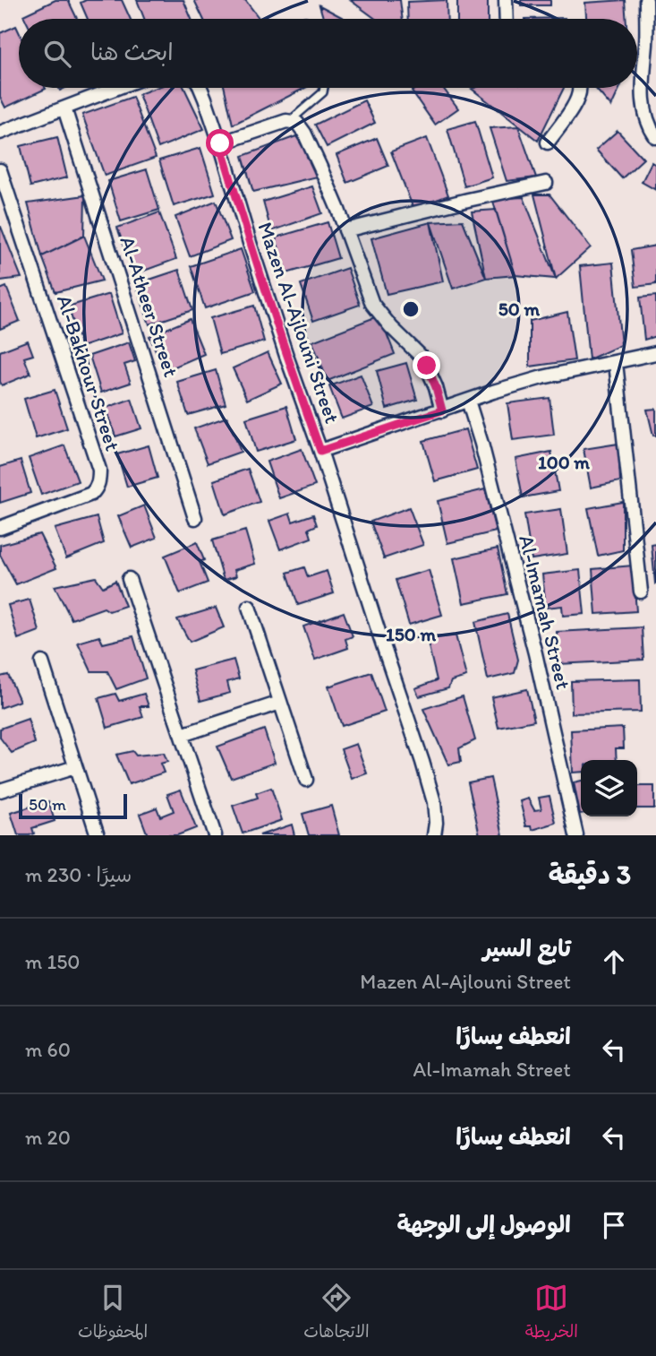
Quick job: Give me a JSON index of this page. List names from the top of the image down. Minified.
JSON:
{"streets":{"street":["Al-Atheer Street","Mazen Al-Ajlouni Street","Al-Bakhour Street","Al-Imamah Street"]},"scale_bar":"50 m","page":{"search":"ابحث هنا","scale":"50 m","heading":["3 دقيقة","سيرًا · 230 m"],"list":[["تابع السير","Mazen Al-Ajlouni Street","150 m"],["انعطف يسارًا","Al-Imamah Street","60 m"],["انعطف يسارًا","20 m"],"الوصول إلى الوجهة"],"nav":["الخريطة","الاتجاهات","المحفوظات"]},"rings":["50 m","100 m","150 m"]}
